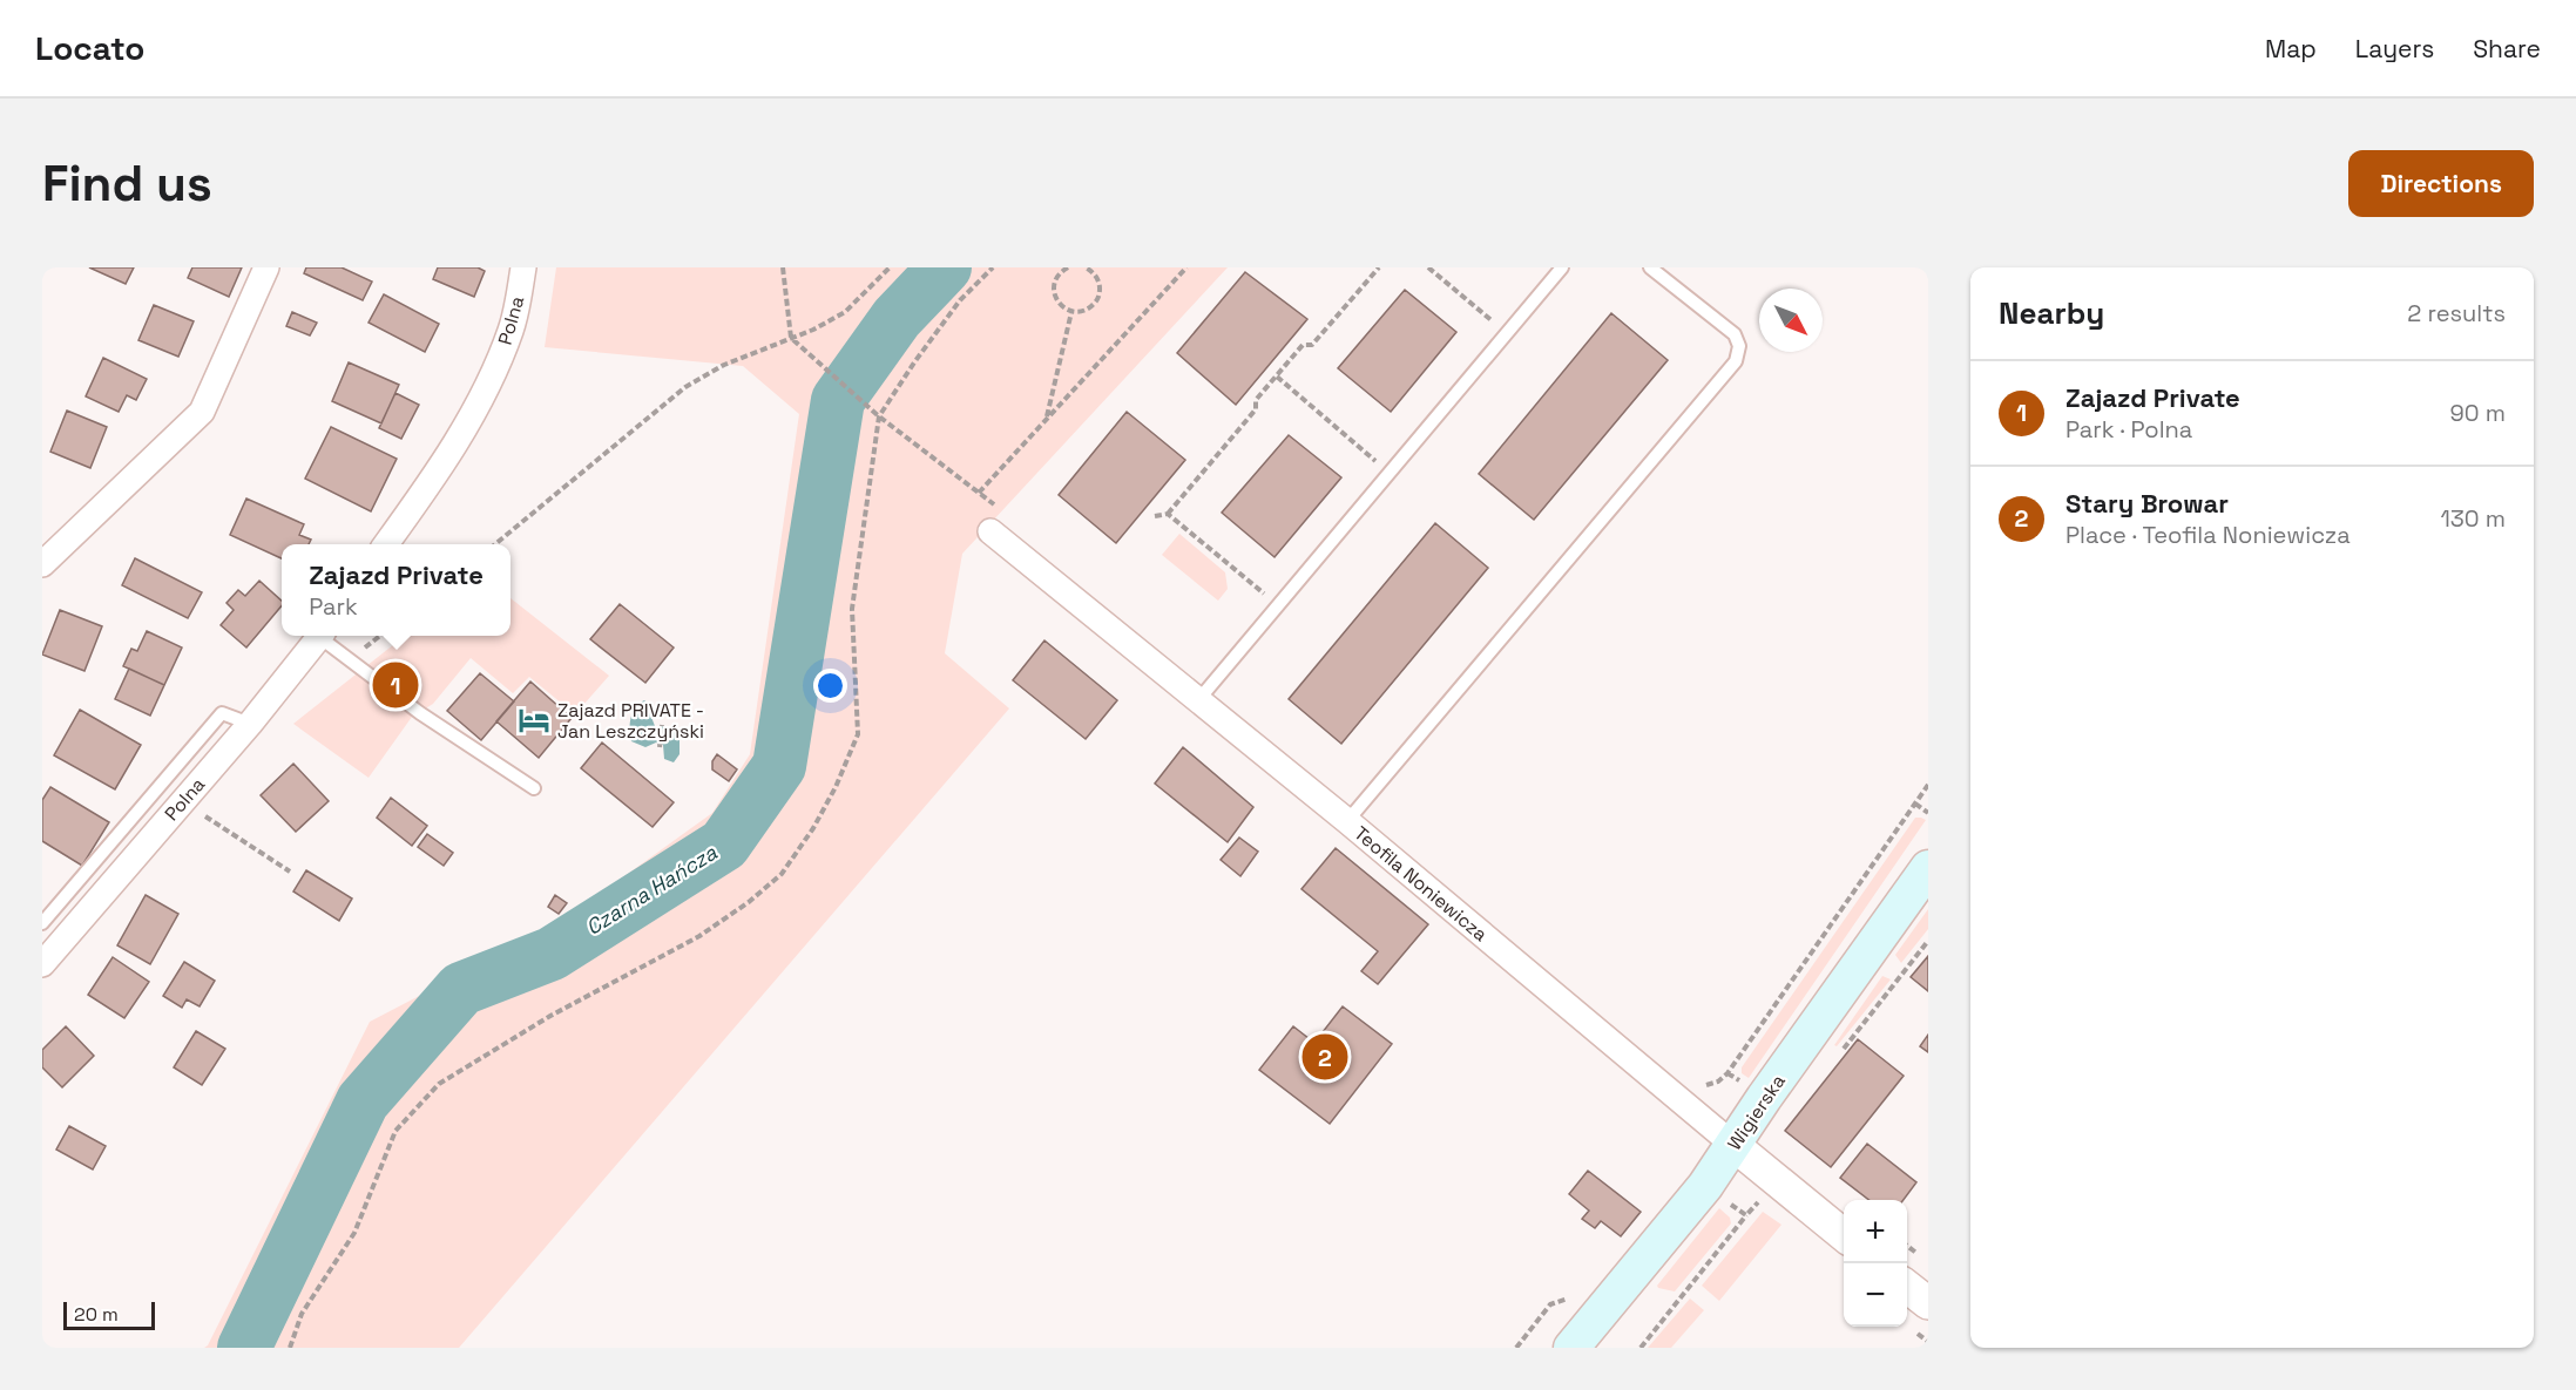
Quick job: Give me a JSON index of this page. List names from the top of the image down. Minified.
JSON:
{"streets":{"main road":["Wigierska"],"street":["Polna","Teofila Noniewicza"]},"crossings":[["Teofila Noniewicza","Wigierska"]],"water":["Czarna Hańcza"],"places":{"hotel":["Zajazd PRIVATE - Jan Leszczyński"]},"scale_bar":"20 m","north":"bottom right","page":{"header":"Locato","nav":["Map","Layers","Share"],"buttons":"Directions","title":"Find us","heading":["Nearby","2 results"],"list":[{"mark":"1","name":"Zajazd Private","note":"Park · Polna","value":"90 m"},{"mark":"2","name":"Stary Browar","note":"Place · Teofila Noniewicza","value":"130 m"}],"popup":["Zajazd Private","Park"],"pins":["1","2"],"map_buttons":["+","−"],"scale":"20 m"}}
